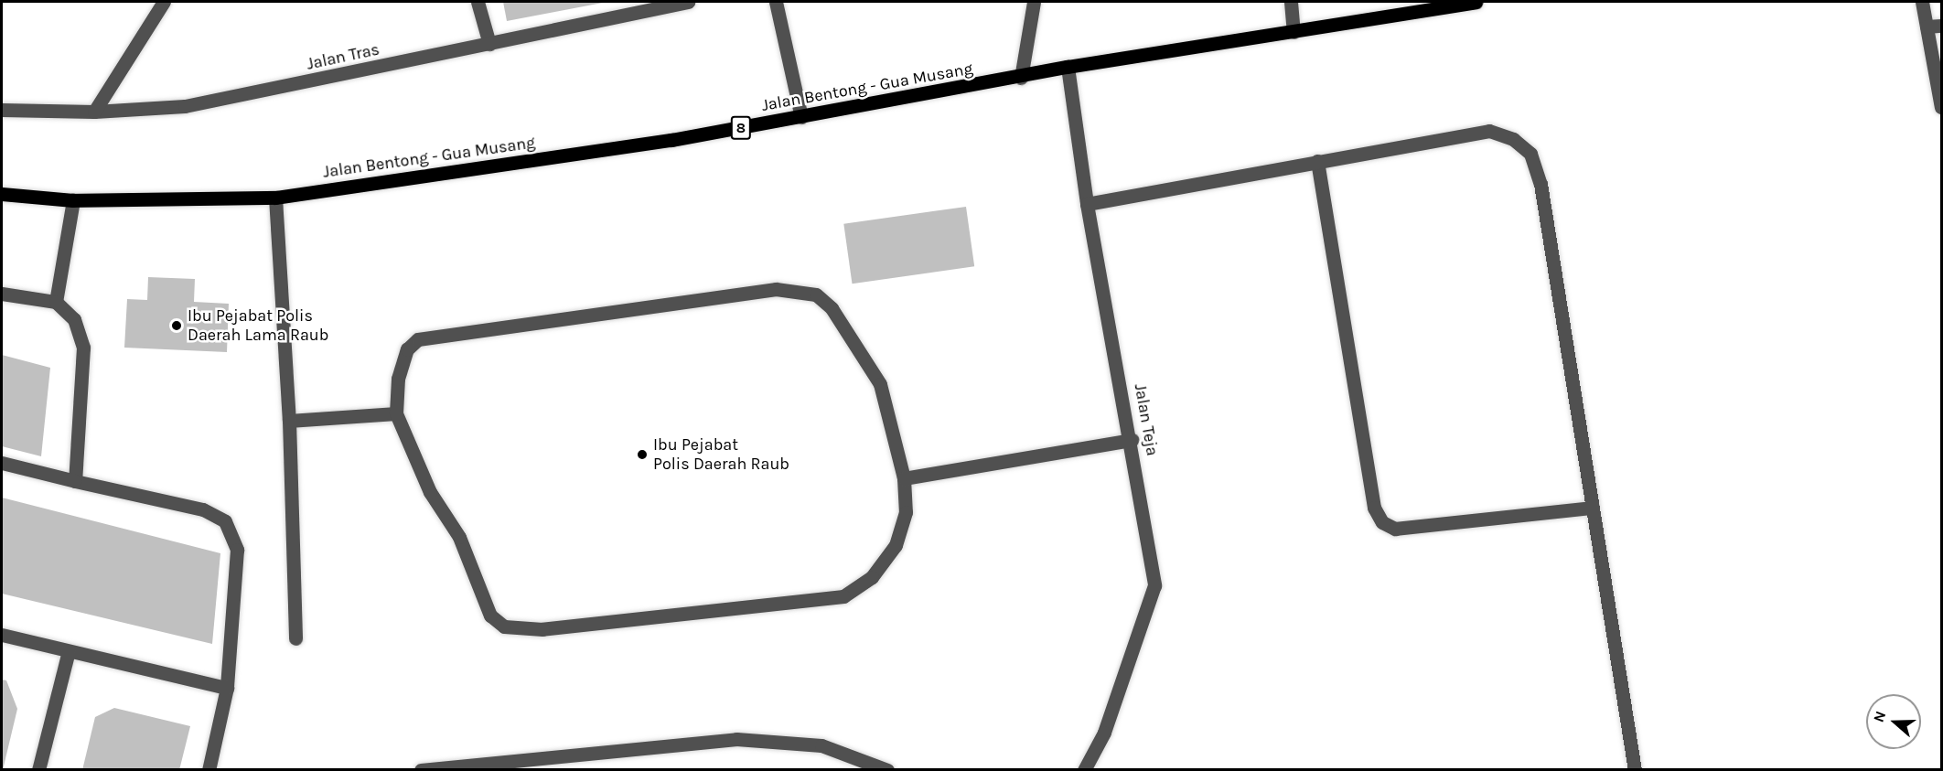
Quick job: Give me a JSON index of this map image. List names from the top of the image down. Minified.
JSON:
{"streets":{"main road":["Jalan Bentong - Gua Musang","8"],"street":["Jalan Tras","Jalan Teja"]},"crossings":[["Jalan Bentong - Gua Musang","Jalan Teja"]],"places":["Ibu Pejabat Polis Daerah Lama Raub","Ibu Pejabat Polis Daerah Raub"],"north":"left"}
